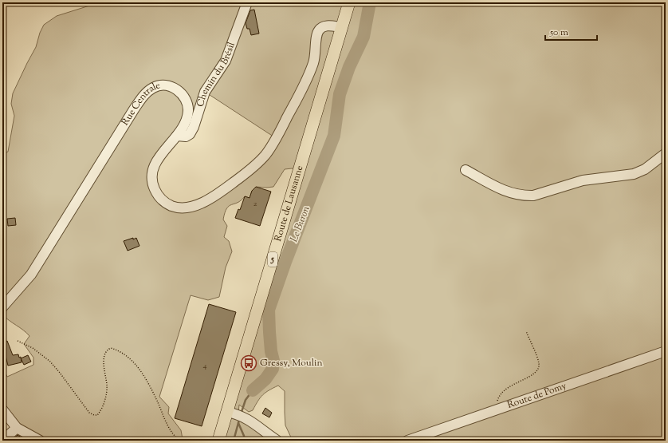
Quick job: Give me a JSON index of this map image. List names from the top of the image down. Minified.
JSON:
{"streets":{"main road":["Route de Lausanne","5"],"street":["Chemin du Brésil","Rue Centrale","Route de Pomy"]},"crossings":[["Chemin du Brésil","Rue Centrale"],["Rue Centrale","Route de Lausanne"]],"water":["Le Buron"],"places":{"bus stop":["Gressy, Moulin"]},"house_numbers":["2","4"],"scale_bar":"50 m"}
